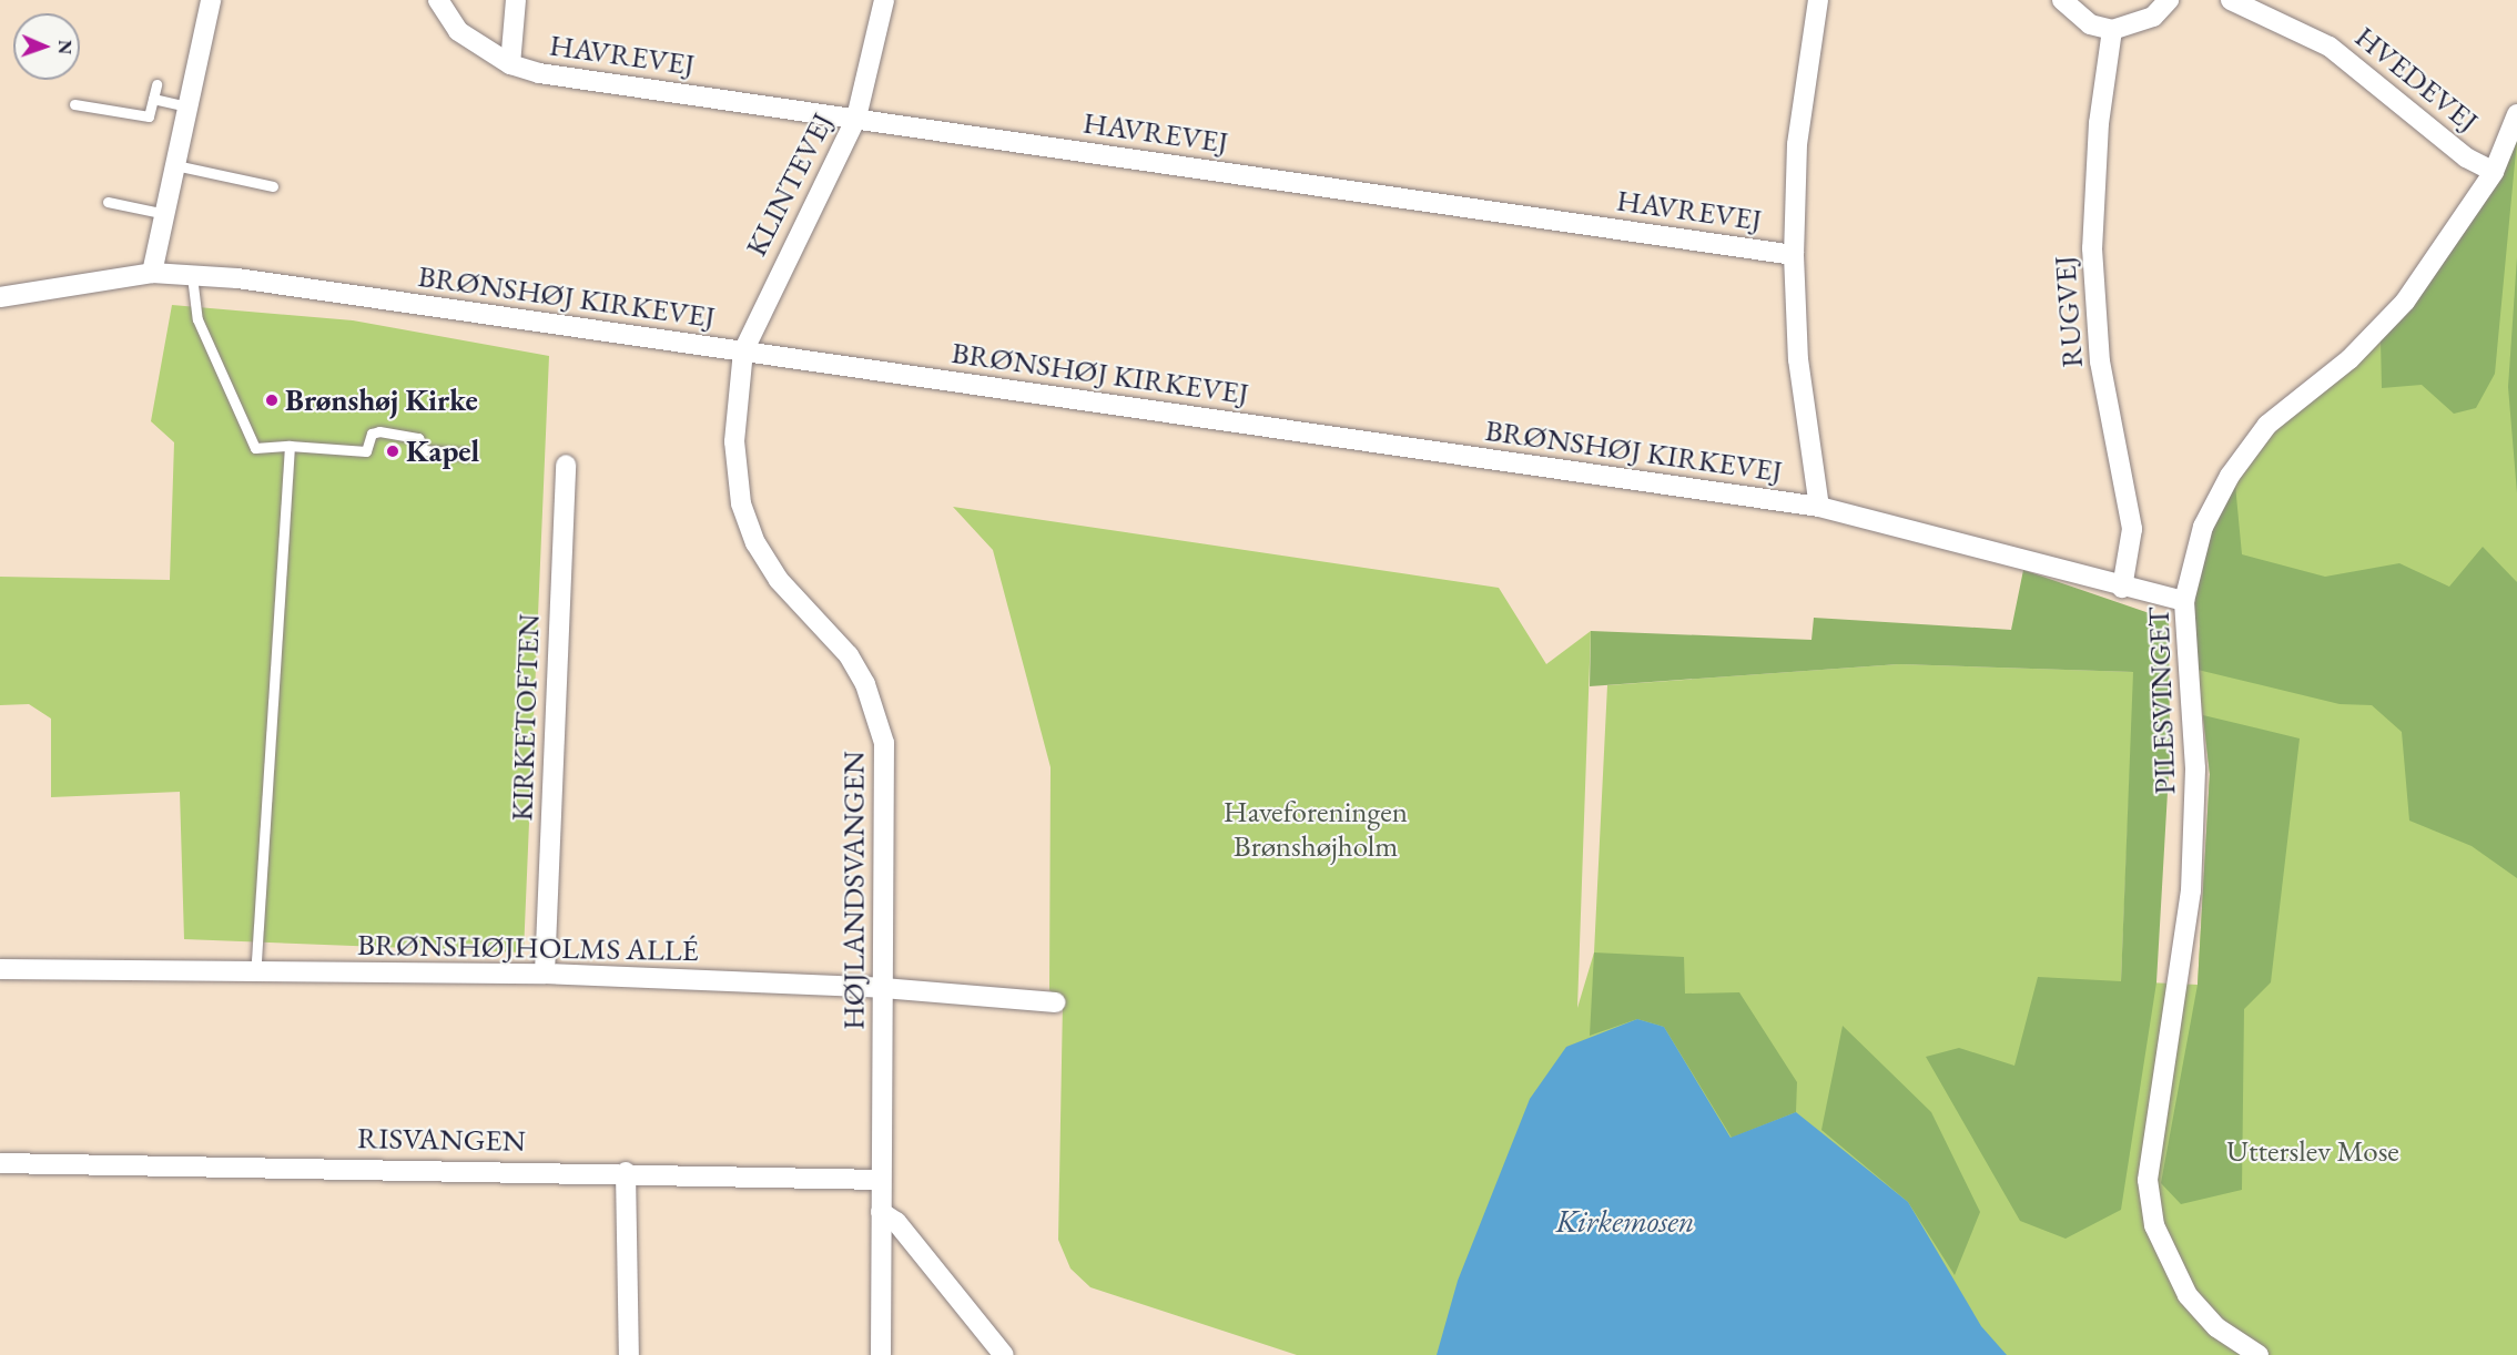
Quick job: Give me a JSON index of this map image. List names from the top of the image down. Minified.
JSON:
{"streets":{"street":["HAVREVEJ","HVEDEVEJ","KLINTEVEJ","BRØNSHØJ KIRKEVEJ","RUGVEJ","PILESVINGET","KIRKETOFTEN","HØJLANDSVANGEN","BRØNSHØJHOLMS ALLÉ","RISVANGEN"]},"crossings":[["HAVREVEJ","KLINTEVEJ"],["HVEDEVEJ","PILESVINGET"],["KLINTEVEJ","BRØNSHØJ KIRKEVEJ"],["KLINTEVEJ","HØJLANDSVANGEN"],["BRØNSHØJ KIRKEVEJ","RUGVEJ"],["BRØNSHØJ KIRKEVEJ","PILESVINGET"],["BRØNSHØJ KIRKEVEJ","HØJLANDSVANGEN"],["KIRKETOFTEN","BRØNSHØJHOLMS ALLÉ"],["HØJLANDSVANGEN","BRØNSHØJHOLMS ALLÉ"],["HØJLANDSVANGEN","RISVANGEN"]],"water":["Kirkemosen"],"parks":["Haveforeningen Brønshøjholm","Utterslev Mose"],"places":["Brønshøj Kirke","Kapel"],"north":"right"}
